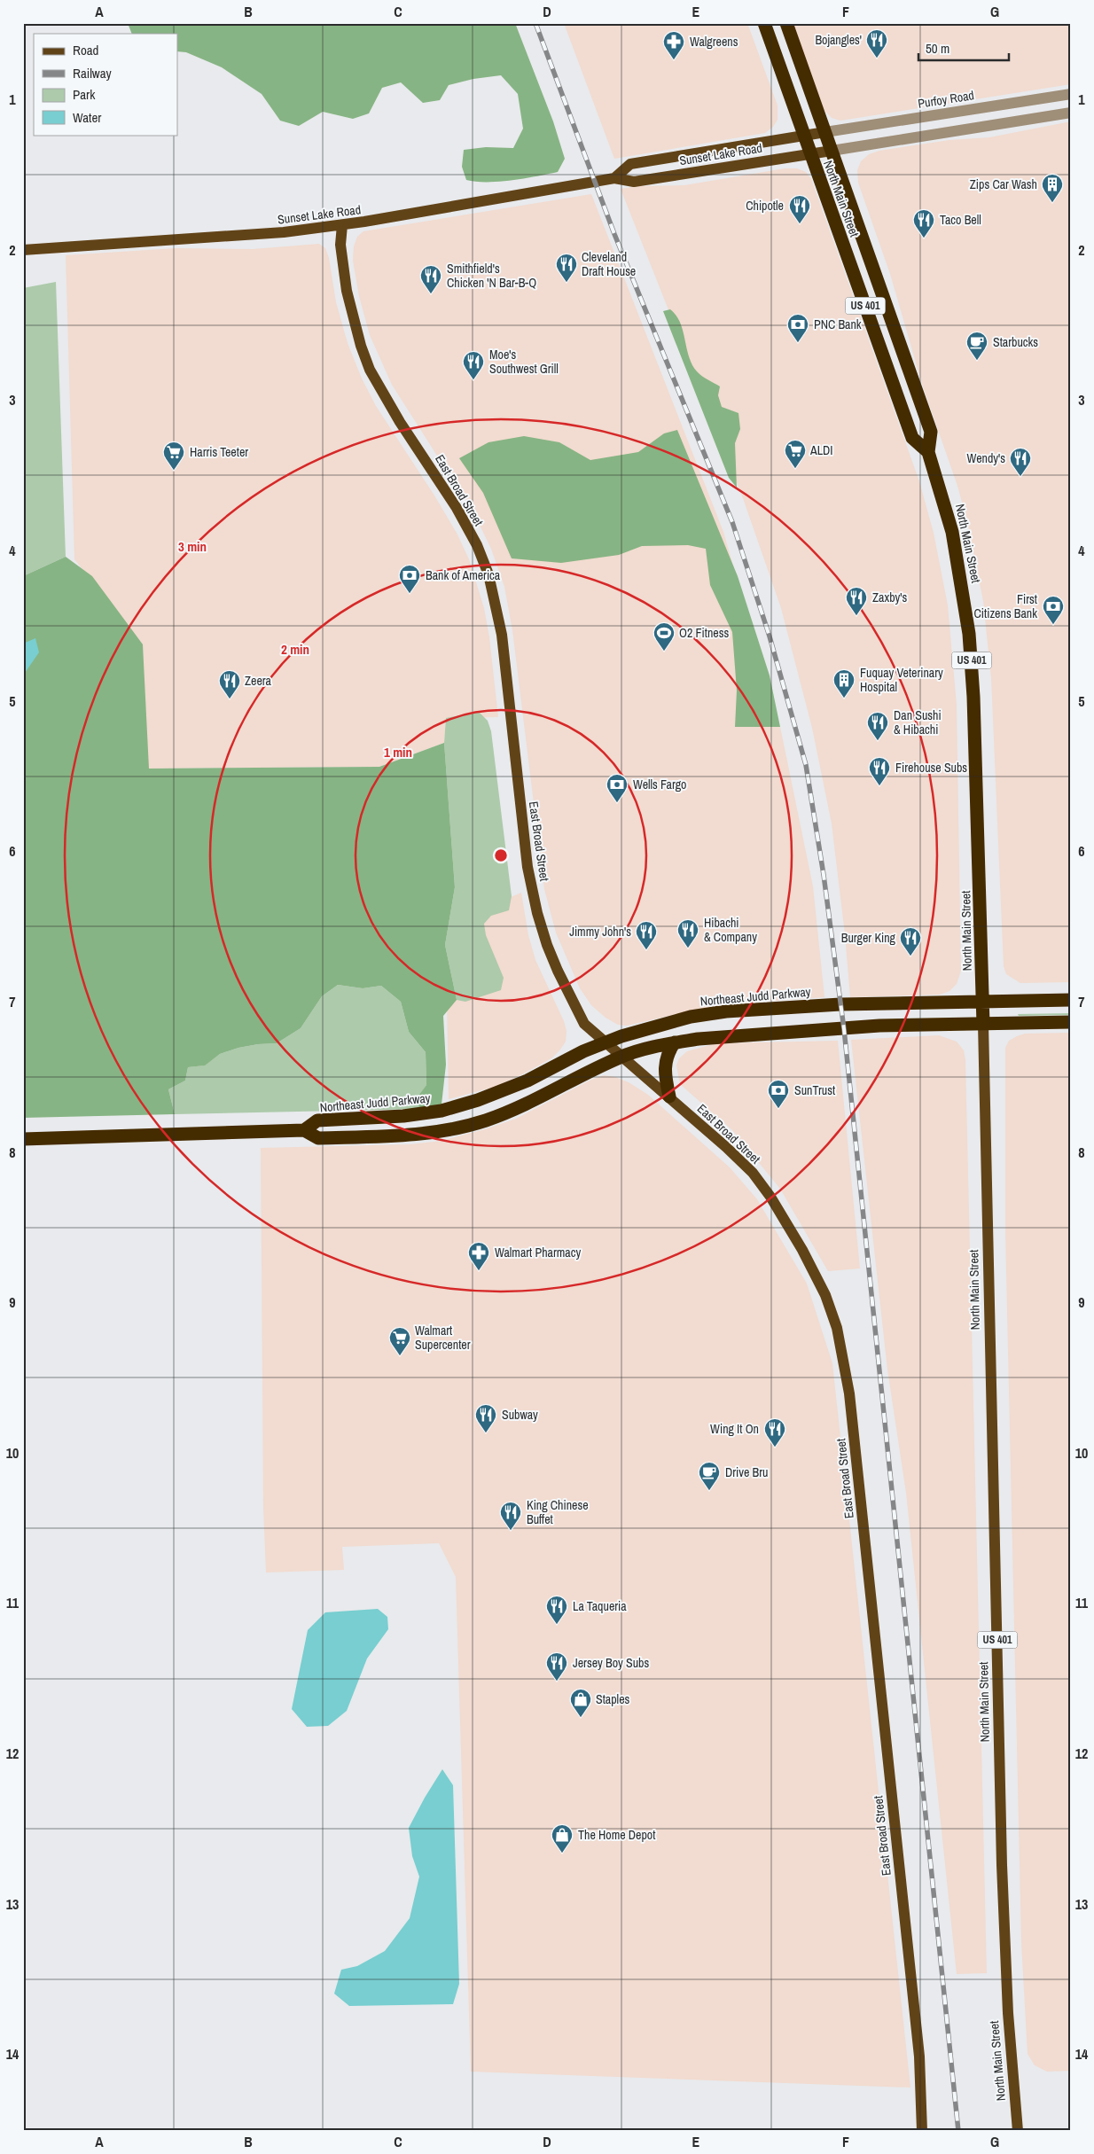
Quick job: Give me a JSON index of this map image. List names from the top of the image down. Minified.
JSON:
{"streets":{"highway":["North Main Street","US 401","Northeast Judd Parkway"],"main road":["Sunset Lake Road","East Broad Street"],"street":["Purfoy Road"]},"crossings":[["Purfoy Road","Sunset Lake Road"],["Purfoy Road","North Main Street"],["Sunset Lake Road","North Main Street"],["Sunset Lake Road","East Broad Street"],["North Main Street","Northeast Judd Parkway"],["East Broad Street","Northeast Judd Parkway"]],"places":{"restaurant":["Bojangles'","Chipotle","Taco Bell","Cleveland Draft House","Smithfield's Chicken 'N Bar-B-Q","Moe's Southwest Grill","Wendy's","Zaxby's","Zeera","Dan Sushi & Hibachi","Firehouse Subs","Hibachi & Company","Jimmy John's","Burger King","Subway","Wing It On","King Chinese Buffet","La Taqueria","Jersey Boy Subs"],"pharmacy":["Walgreens","Walmart Pharmacy"],"building":["Zips Car Wash","Fuquay Veterinary Hospital"],"bank":["PNC Bank","Bank of America","First Citizens Bank","Wells Fargo","SunTrust"],"cafe":["Starbucks","Drive Bru"],"supermarket":["ALDI","Harris Teeter","Walmart Supercenter"],"sports":["O2 Fitness"],"shop":["Staples","The Home Depot"]},"legend":["Road","Railway","Park","Water"],"scale_bar":"50 m","grid":{"columns":["A","B","C","D","E","F","G"],"rows":["1","2","3","4","5","6","7","8","9","10","11","12","13","14"]},"rings":["3 min","2 min","1 min"]}
